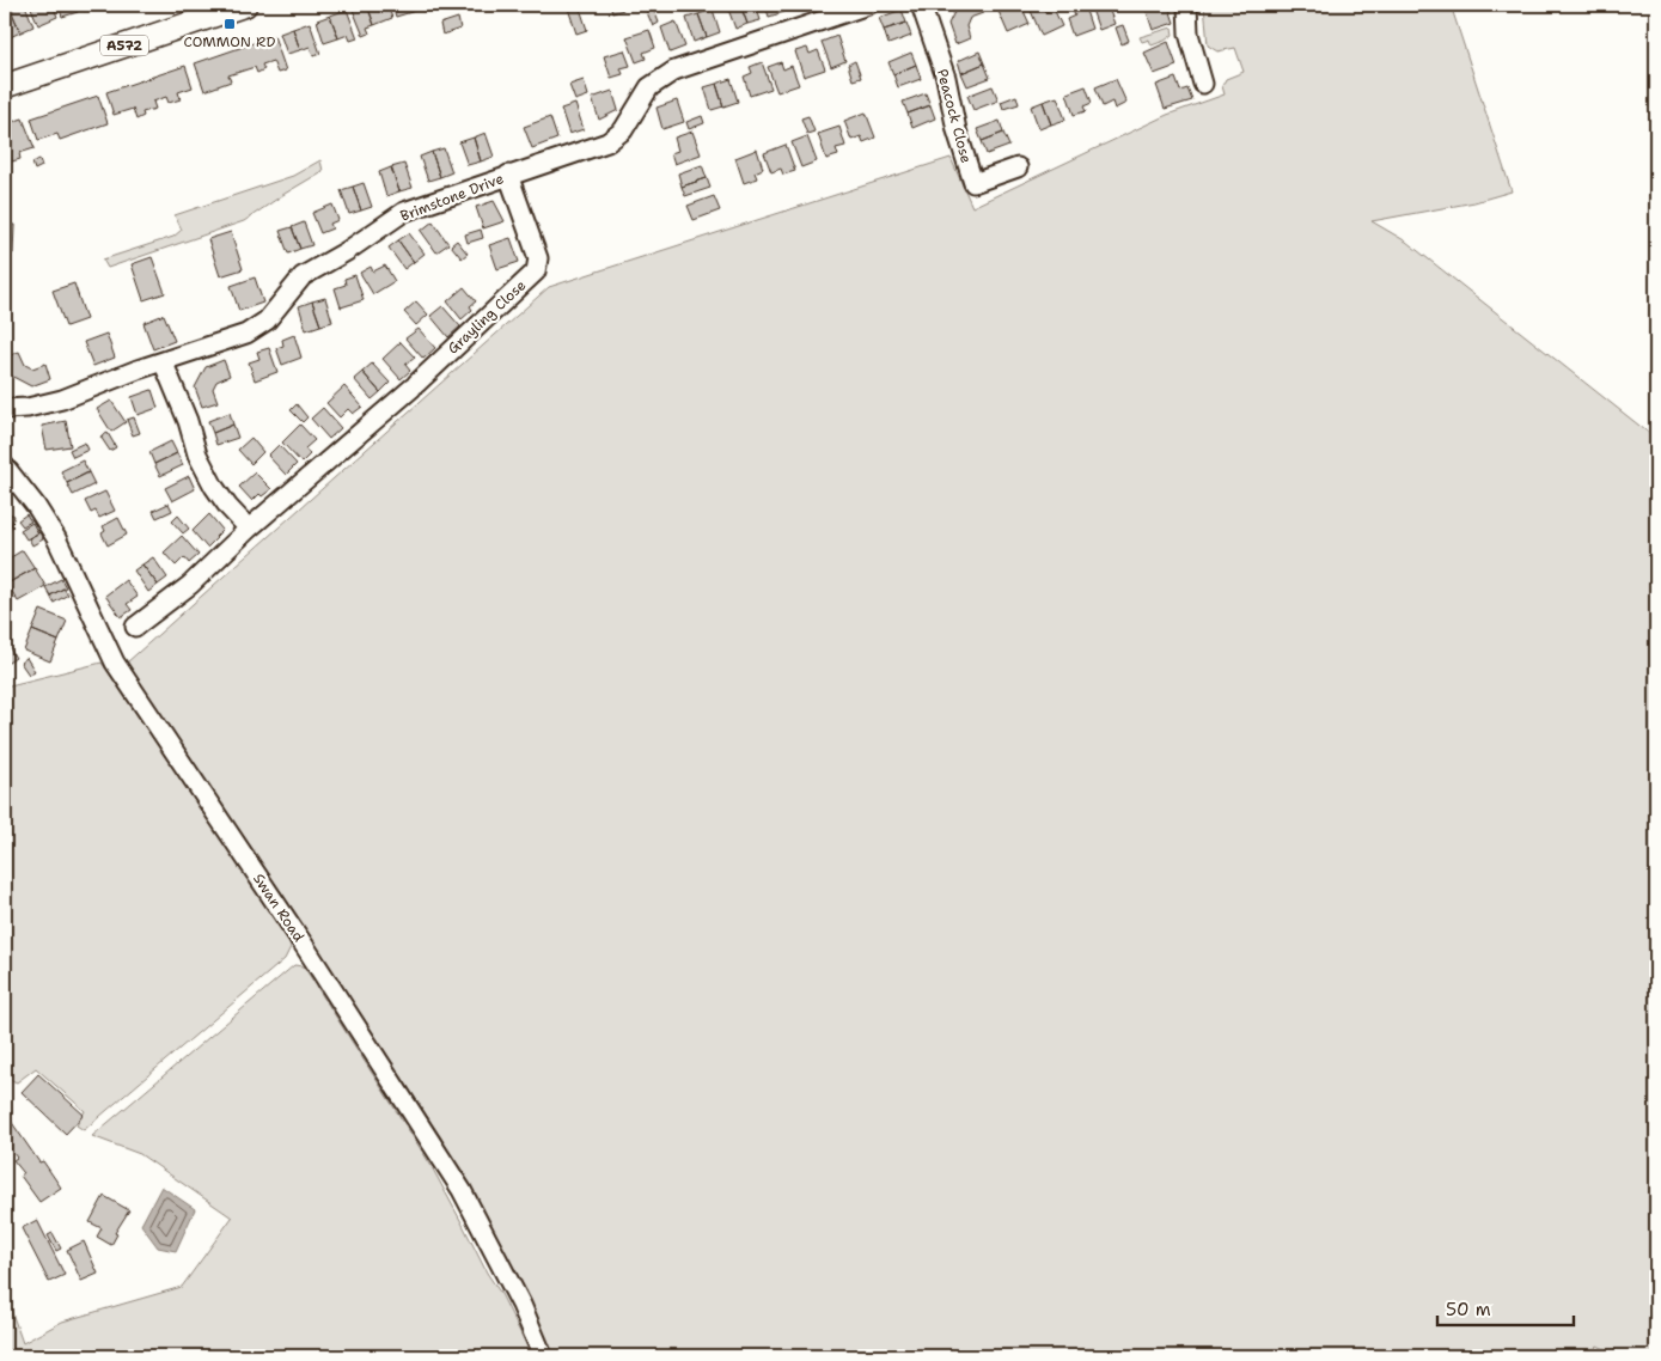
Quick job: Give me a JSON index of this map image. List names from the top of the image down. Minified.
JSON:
{"streets":{"main road":["A572"],"street":["Peacock Close","Brimstone Drive","Grayling Close","Swan Road"]},"crossings":[["Brimstone Drive","Grayling Close"]],"places":{"transit":["COMMON RD"]},"scale_bar":"50 m"}
